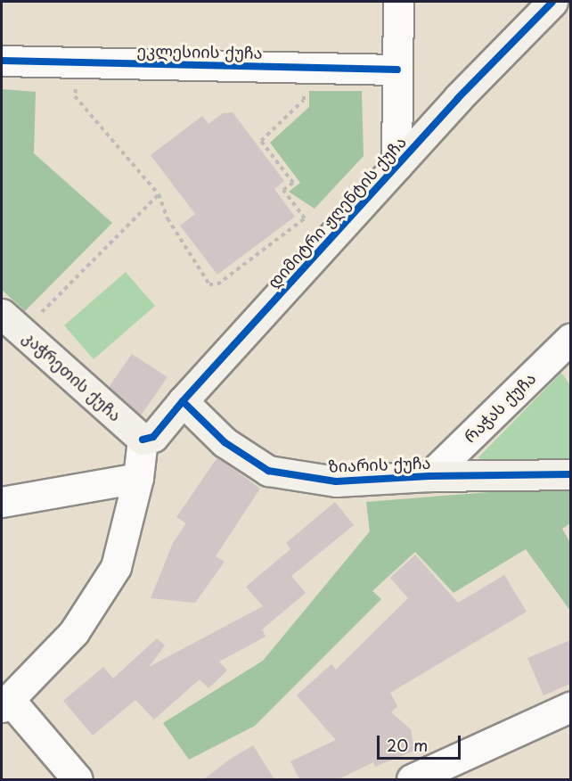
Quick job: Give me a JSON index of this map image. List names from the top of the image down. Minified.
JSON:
{"streets":{"street":["ეკლესიის ქუჩა","დიმიტრი ჟღენტის ქუჩა","კაჭრეთის ქუჩა","რაჭას ქუჩა","ზიარის ქუჩა"]},"crossings":[["დიმიტრი ჟღენტის ქუჩა","კაჭრეთის ქუჩა"],["დიმიტრი ჟღენტის ქუჩა","ზიარის ქუჩა"],["რაჭას ქუჩა","ზიარის ქუჩა"]],"scale_bar":"20 m"}
